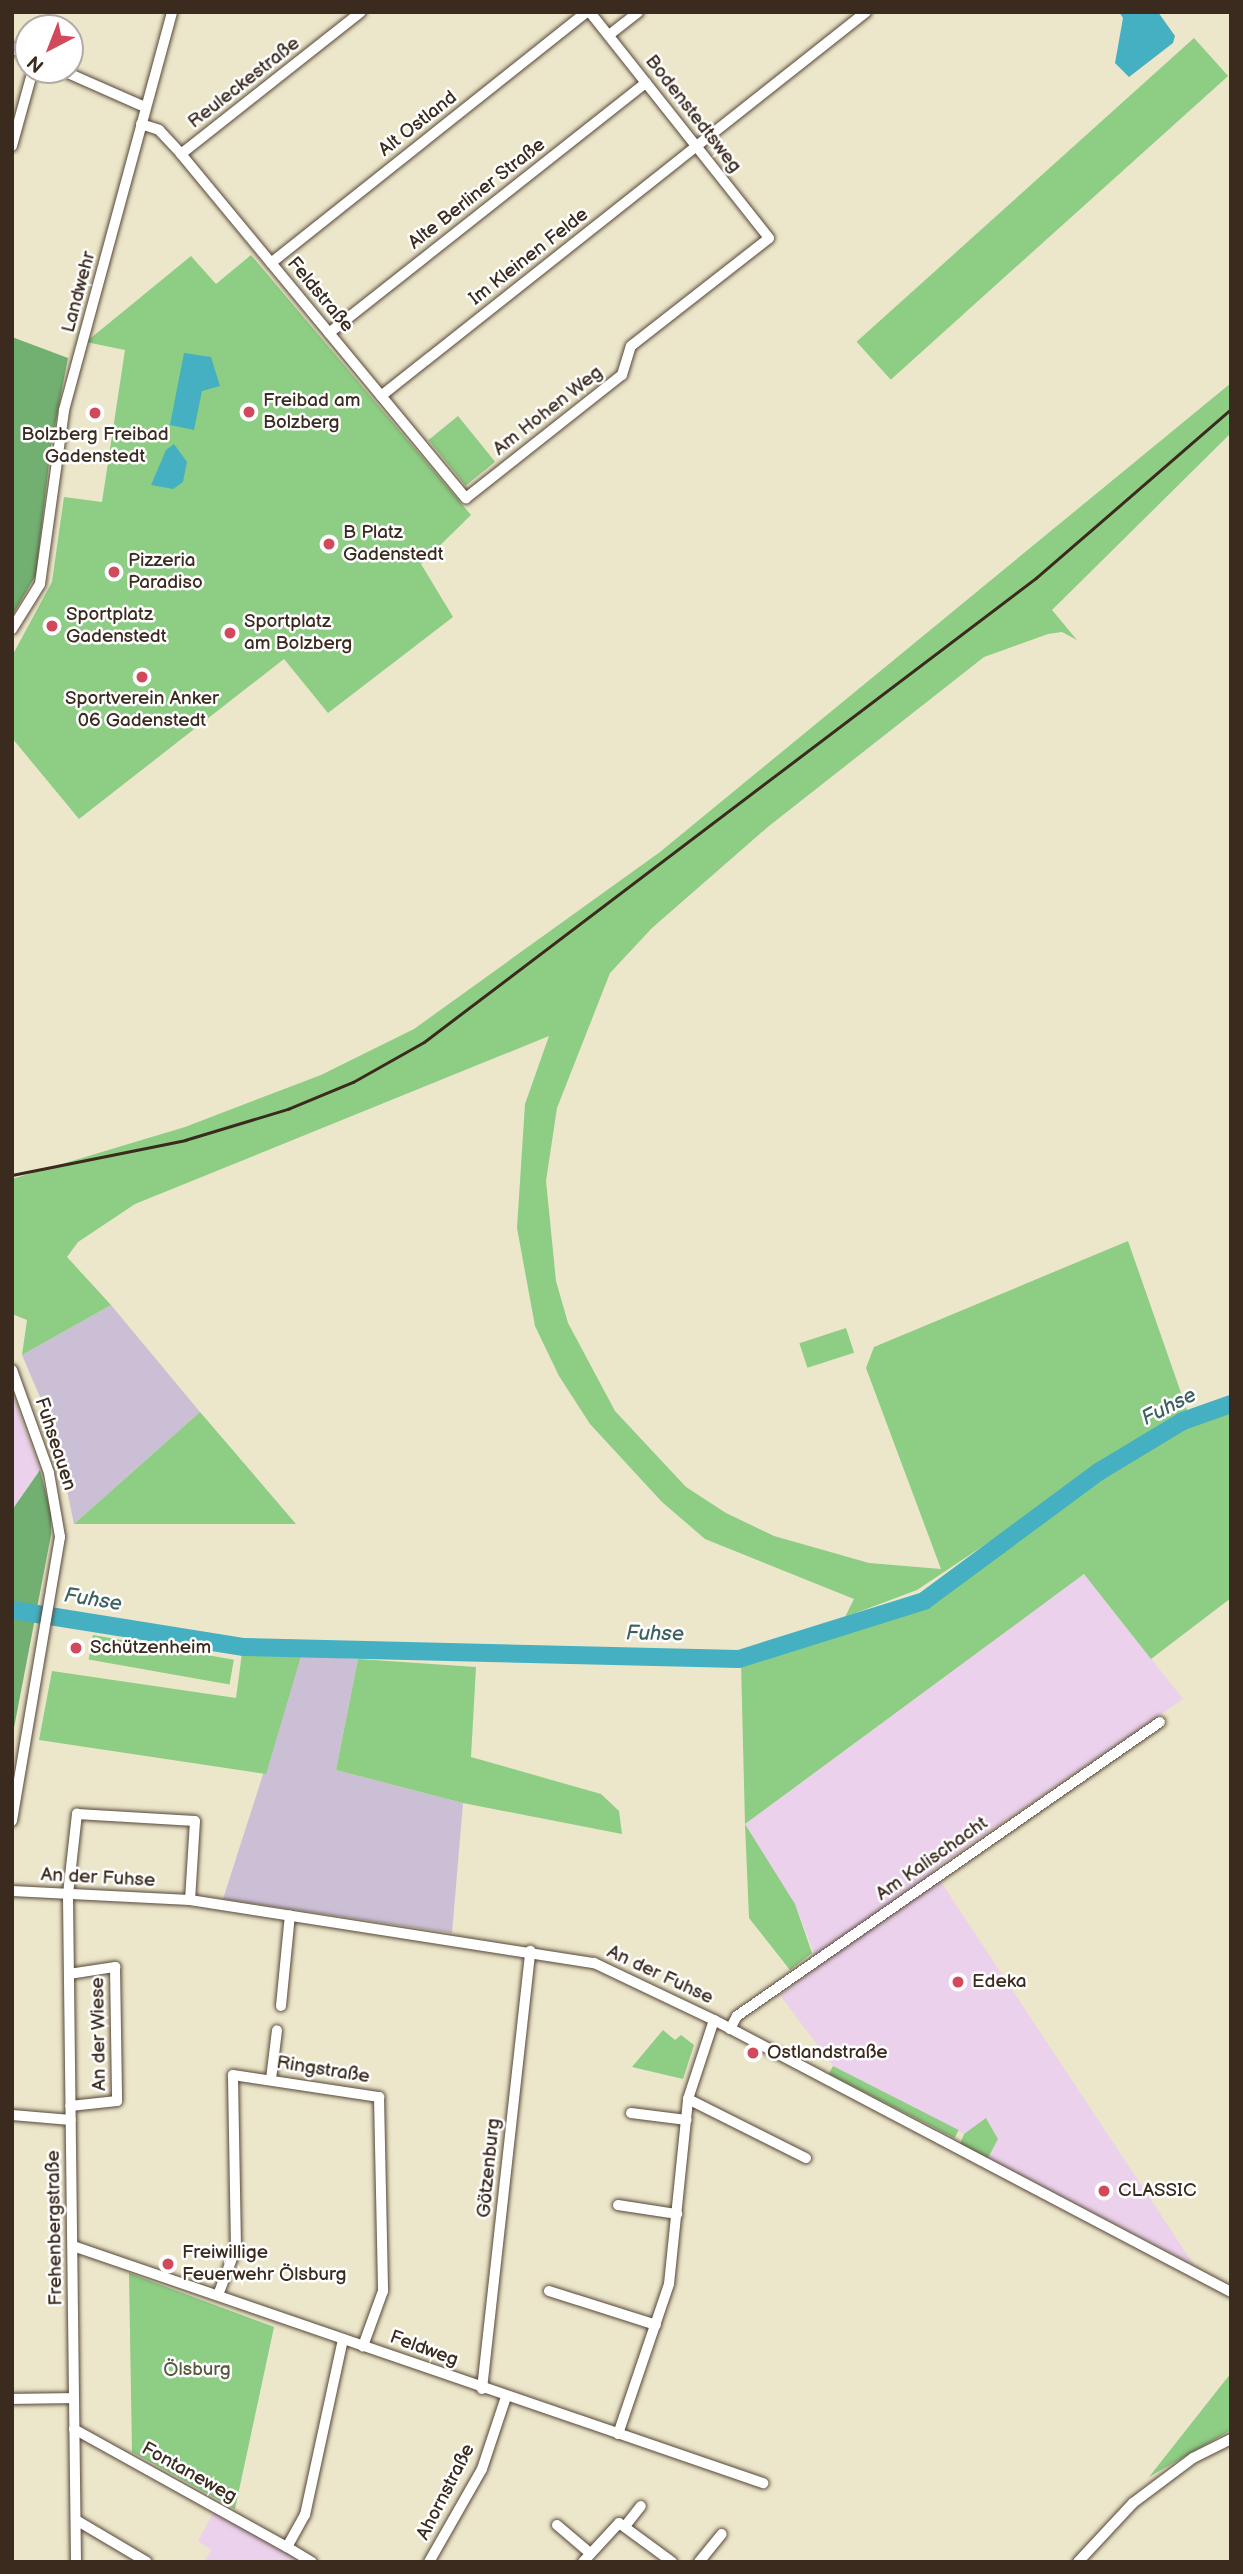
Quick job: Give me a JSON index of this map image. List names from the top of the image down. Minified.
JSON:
{"streets":{"street":["Reuleckestraße","Bodenstedtsweg","Alt Ostland","Alte Berliner Straße","Im Kleinen Felde","Landwehr","Feldstraße","Am Hohen Weg","Fuhseauen","Am Kalischacht","An der Fuhse","An der Wiese","Ringstraße","Götzenburg","Frehenbergstraße","Feldweg","Fontaneweg","Ahornstraße"]},"crossings":[["Reuleckestraße","Feldstraße"],["Bodenstedtsweg","Alt Ostland"],["Bodenstedtsweg","Alte Berliner Straße"],["Bodenstedtsweg","Im Kleinen Felde"],["Bodenstedtsweg","Am Hohen Weg"],["Alt Ostland","Feldstraße"],["Alte Berliner Straße","Feldstraße"],["Im Kleinen Felde","Feldstraße"],["Landwehr","Feldstraße"],["Feldstraße","Am Hohen Weg"],["Am Kalischacht","An der Fuhse"],["An der Fuhse","Götzenburg"],["An der Fuhse","Frehenbergstraße"],["An der Wiese","Frehenbergstraße"],["Ringstraße","Feldweg"],["Götzenburg","Feldweg"],["Frehenbergstraße","Feldweg"],["Frehenbergstraße","Fontaneweg"],["Feldweg","Ahornstraße"]],"water":["Fuhse"],"parks":["Ölsburg"],"places":["Freibad am Bolzberg","Bolzberg Freibad Gadenstedt","B Platz Gadenstedt","Pizzeria Paradiso","Sportplatz Gadenstedt","Sportplatz am Bolzberg","Sportverein Anker 06 Gadenstedt","Schützenheim","Edeka","Ostlandstraße","CLASSIC","Freiwillige Feuerwehr Ölsburg"],"north":"bottom left"}
